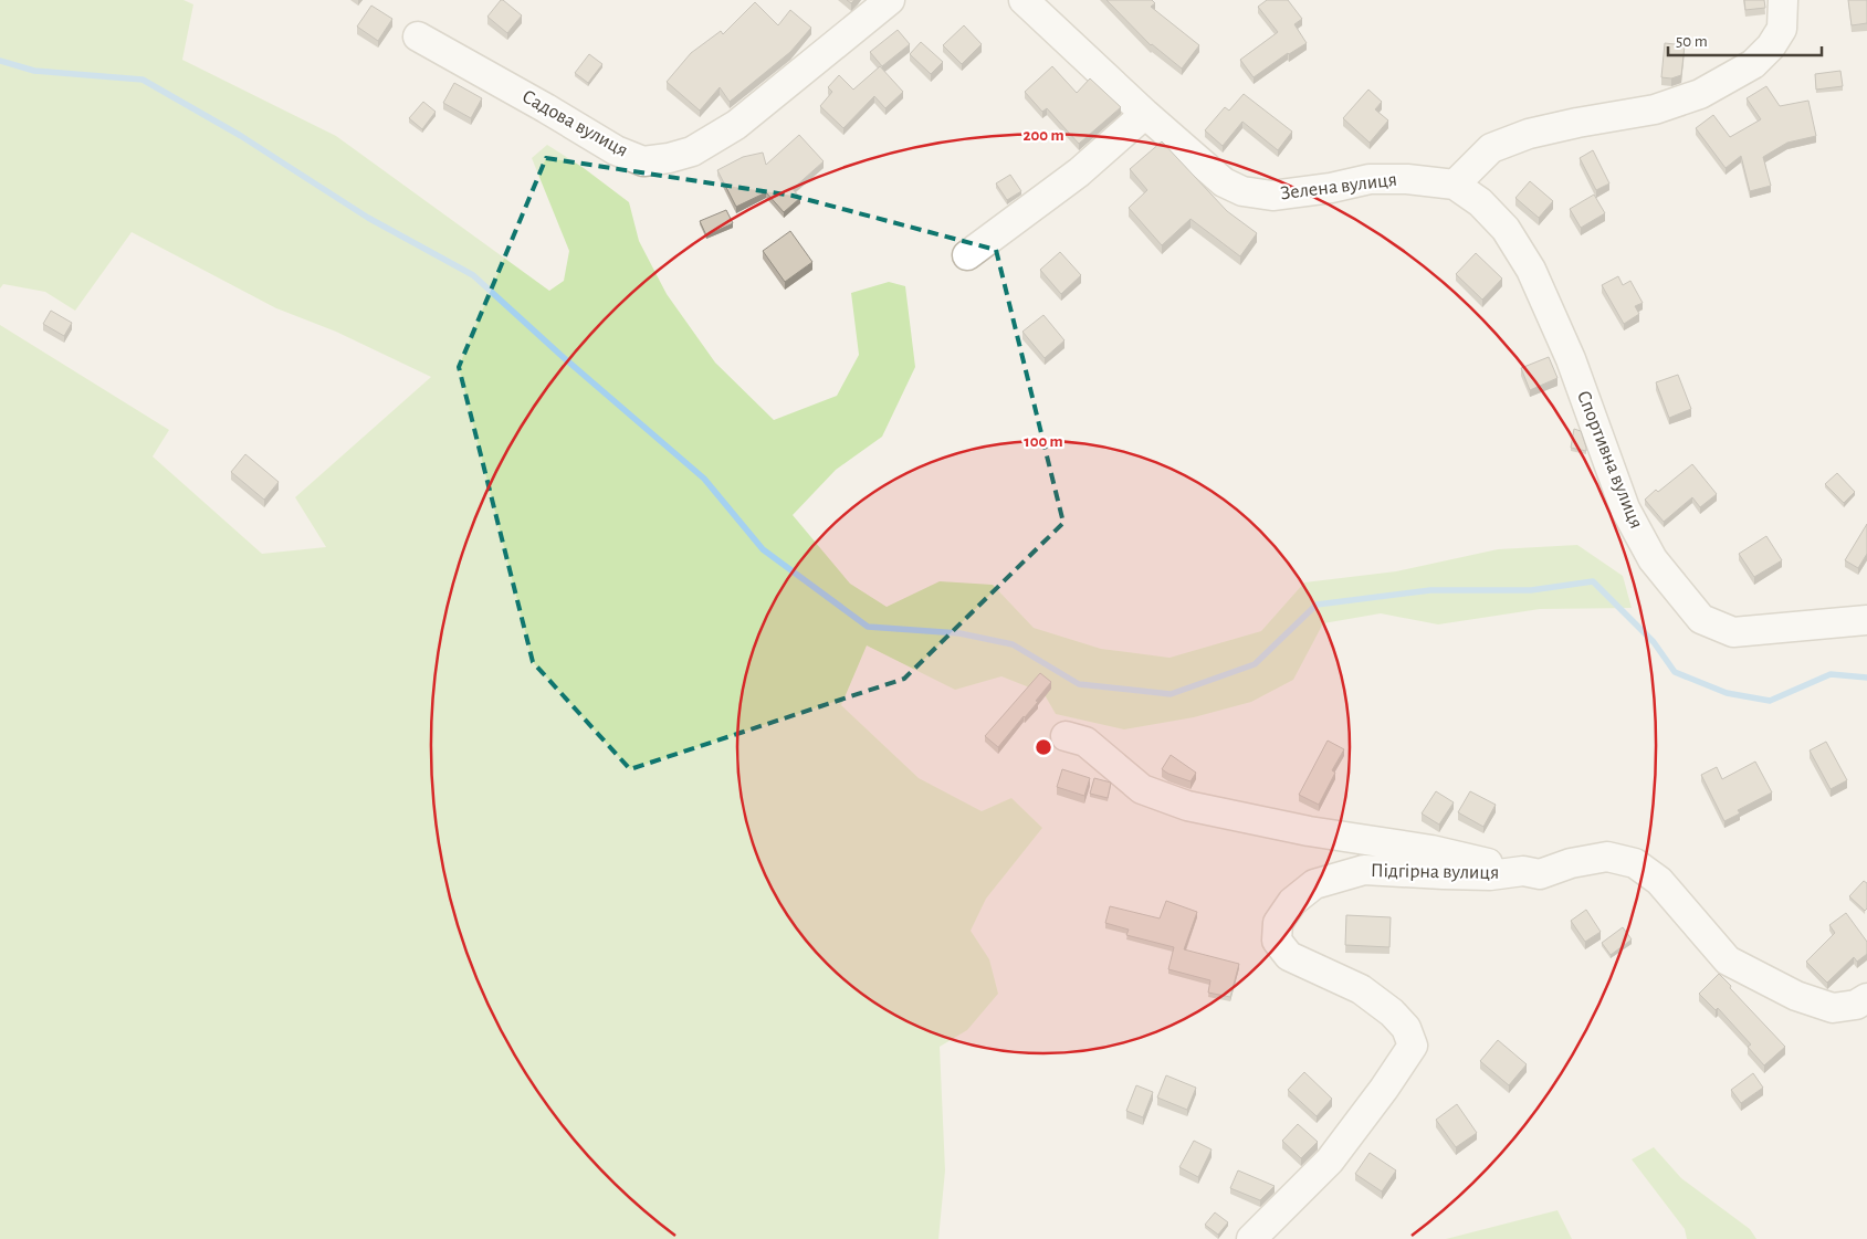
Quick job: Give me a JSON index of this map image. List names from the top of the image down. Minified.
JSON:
{"streets":{"street":["Садова вулиця","Зелена вулиця","Спортивна вулиця","Підгірна вулиця"]},"crossings":[["Зелена вулиця","Спортивна вулиця"]],"scale_bar":"50 m","rings":["200 m","100 m"]}
